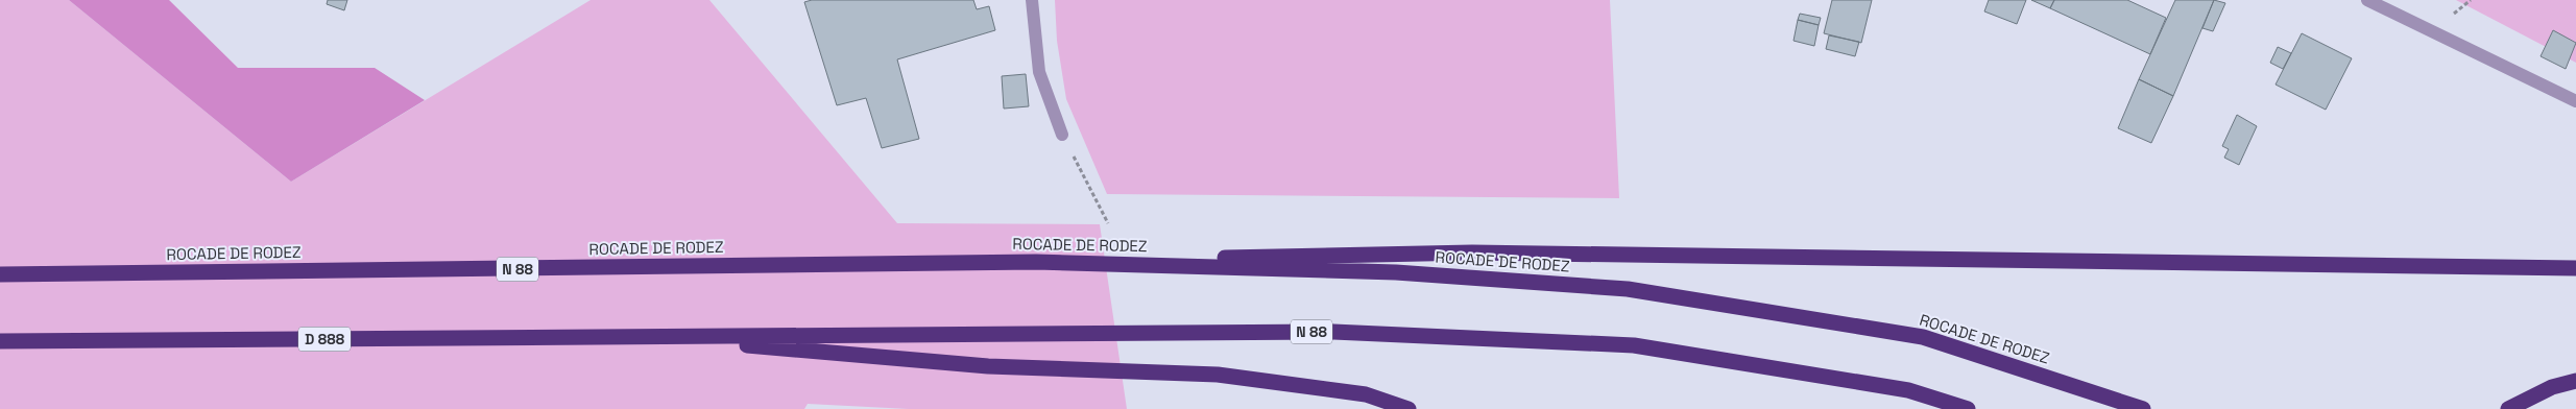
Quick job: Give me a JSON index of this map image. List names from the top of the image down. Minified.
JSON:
{"streets":{"highway":["ROCADE DE RODEZ","N 88","D 888"]},"crossings":[["N 88","D 888"]]}
